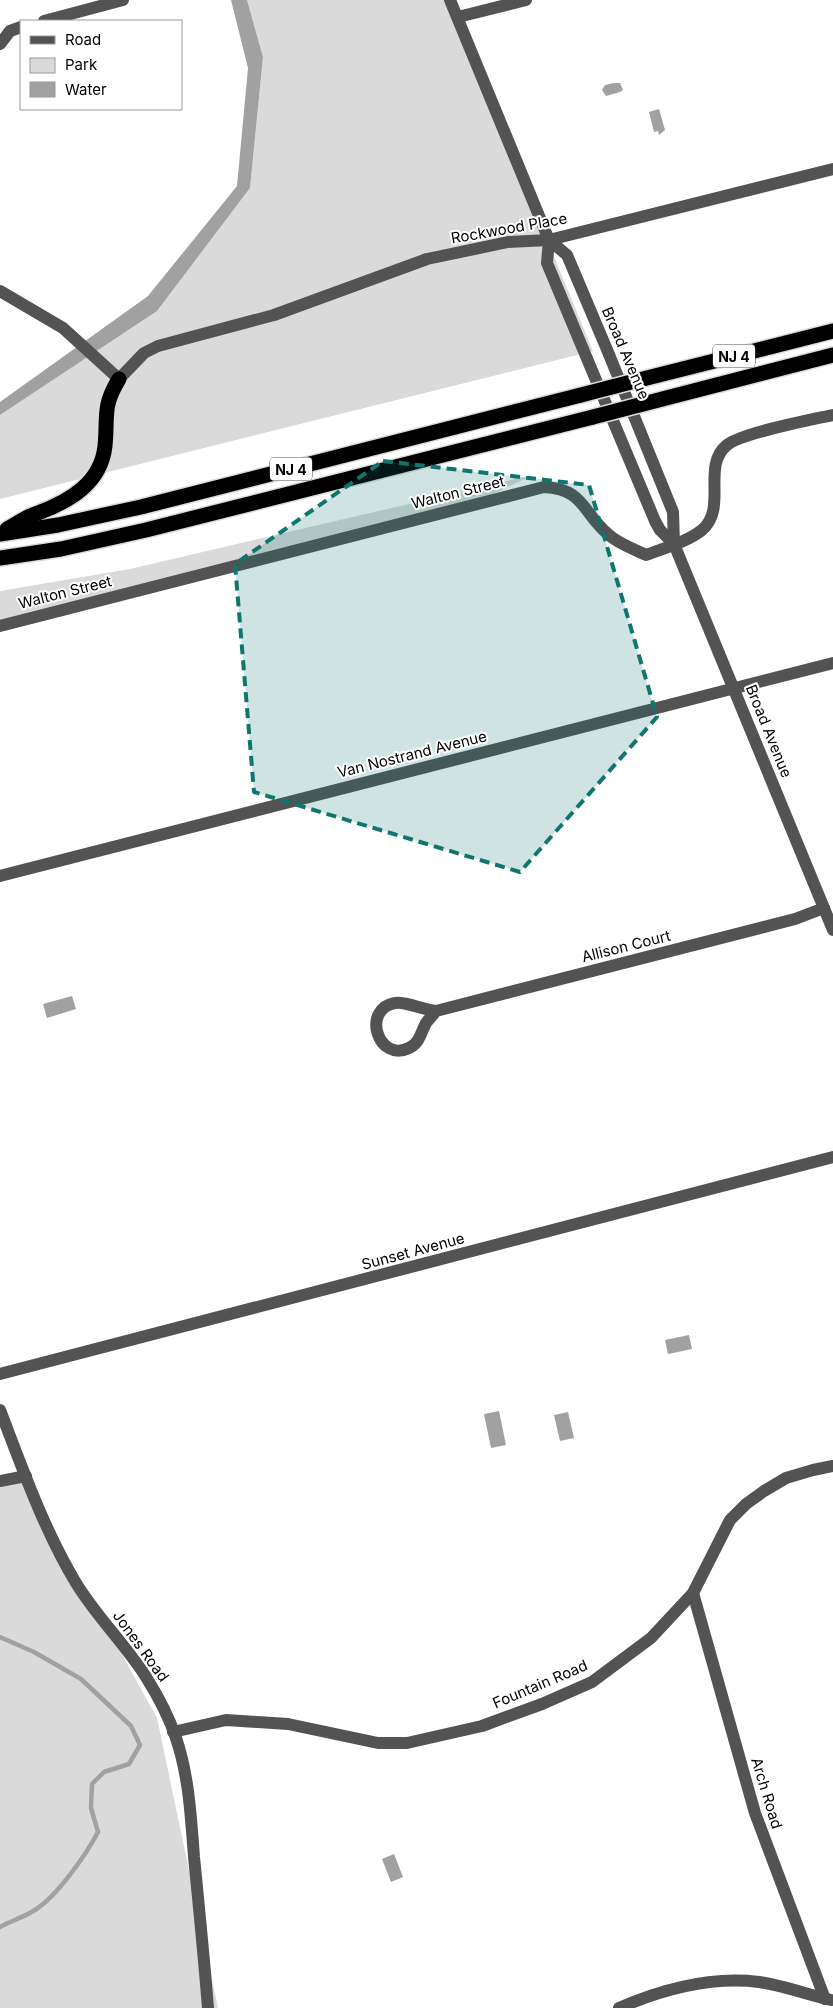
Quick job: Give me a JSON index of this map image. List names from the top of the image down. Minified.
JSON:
{"streets":{"highway":["NJ 4"],"street":["Rockwood Place","Broad Avenue","Walton Street","Van Nostrand Avenue","Allison Court","Sunset Avenue","Jones Road","Fountain Road","Arch Road"]},"crossings":[["Rockwood Place","Broad Avenue"],["Broad Avenue","Walton Street"],["Broad Avenue","Van Nostrand Avenue"],["Broad Avenue","Allison Court"],["Jones Road","Fountain Road"],["Fountain Road","Arch Road"]],"legend":["Road","Park","Water"]}
